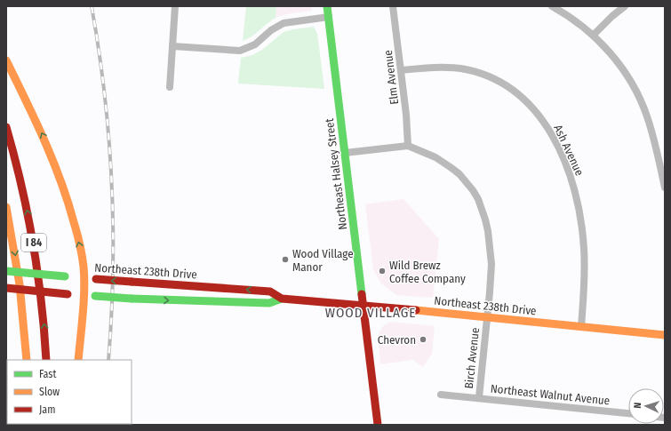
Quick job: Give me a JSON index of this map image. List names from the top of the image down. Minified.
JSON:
{"streets":{"main road":["Northeast Halsey Street","I 84","Northeast 238th Drive"],"street":["Elm Avenue","Ash Avenue","Birch Avenue","Northeast Walnut Avenue"]},"crossings":[["Elm Avenue","Ash Avenue"],["Elm Avenue","Birch Avenue"],["Ash Avenue","Northeast 238th Drive"],["Northeast Halsey Street","Northeast 238th Drive"],["Northeast Halsey Street","Birch Avenue"],["Northeast 238th Drive","Birch Avenue"],["Birch Avenue","Northeast Walnut Avenue"]],"districts":["WOOD VILLAGE"],"places":["Wood Village Manor","Wild Brewz Coffee Company","Chevron"],"legend":["Fast","Slow","Jam"],"north":"left"}
